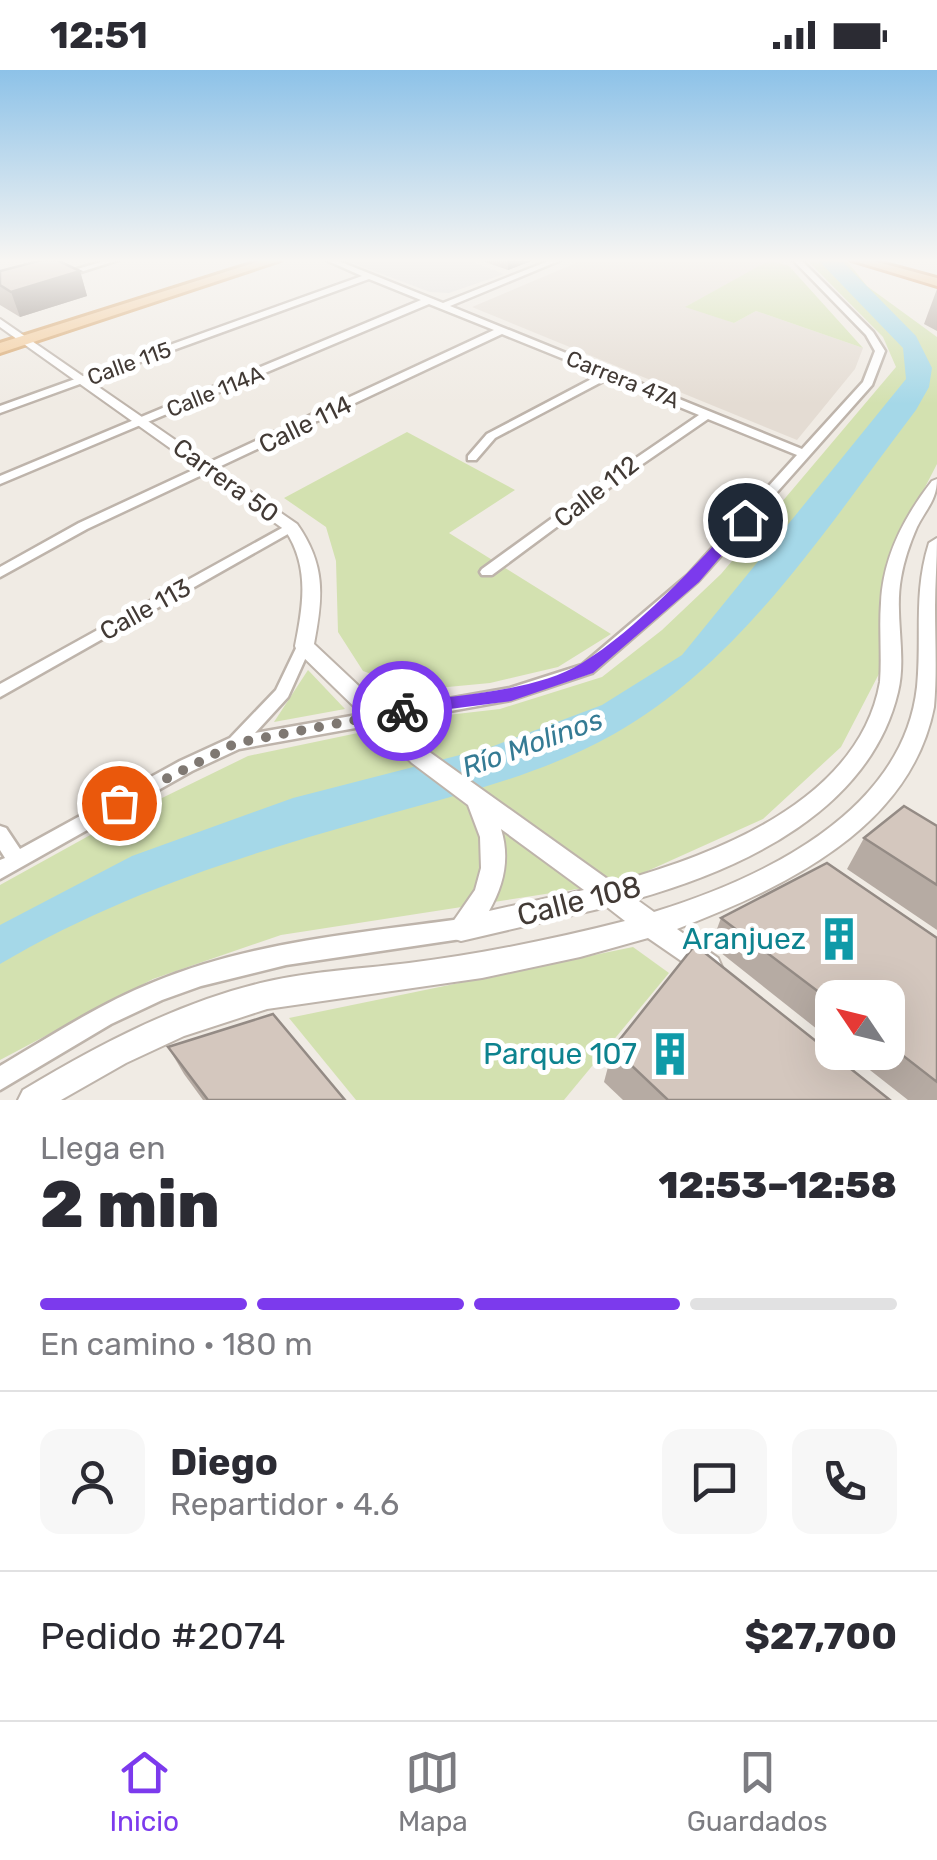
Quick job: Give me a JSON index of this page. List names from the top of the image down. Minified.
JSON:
{"streets":{"street":["Calle 115","Carrera 47A","Calle 114A","Calle 114","Carrera 50","Calle 112","Calle 113","Calle 108"]},"crossings":[["Calle 115","Carrera 50"],["Carrera 47A","Calle 114"],["Carrera 47A","Calle 112"],["Calle 114A","Carrera 50"],["Calle 114","Carrera 50"],["Carrera 50","Calle 113"]],"water":["Río Molinos"],"places":{"building":["Aranjuez","Parque 107"]},"north":"top left","page":{"status":"12:51","heading":["2 min","Llega en","12:53–12:58"],"panel":["Diego","Repartidor · 4.6","Pedido #2074","$27,700"],"bar":"En camino · 180 m","tabs":["Inicio","Mapa","Guardados"]}}
